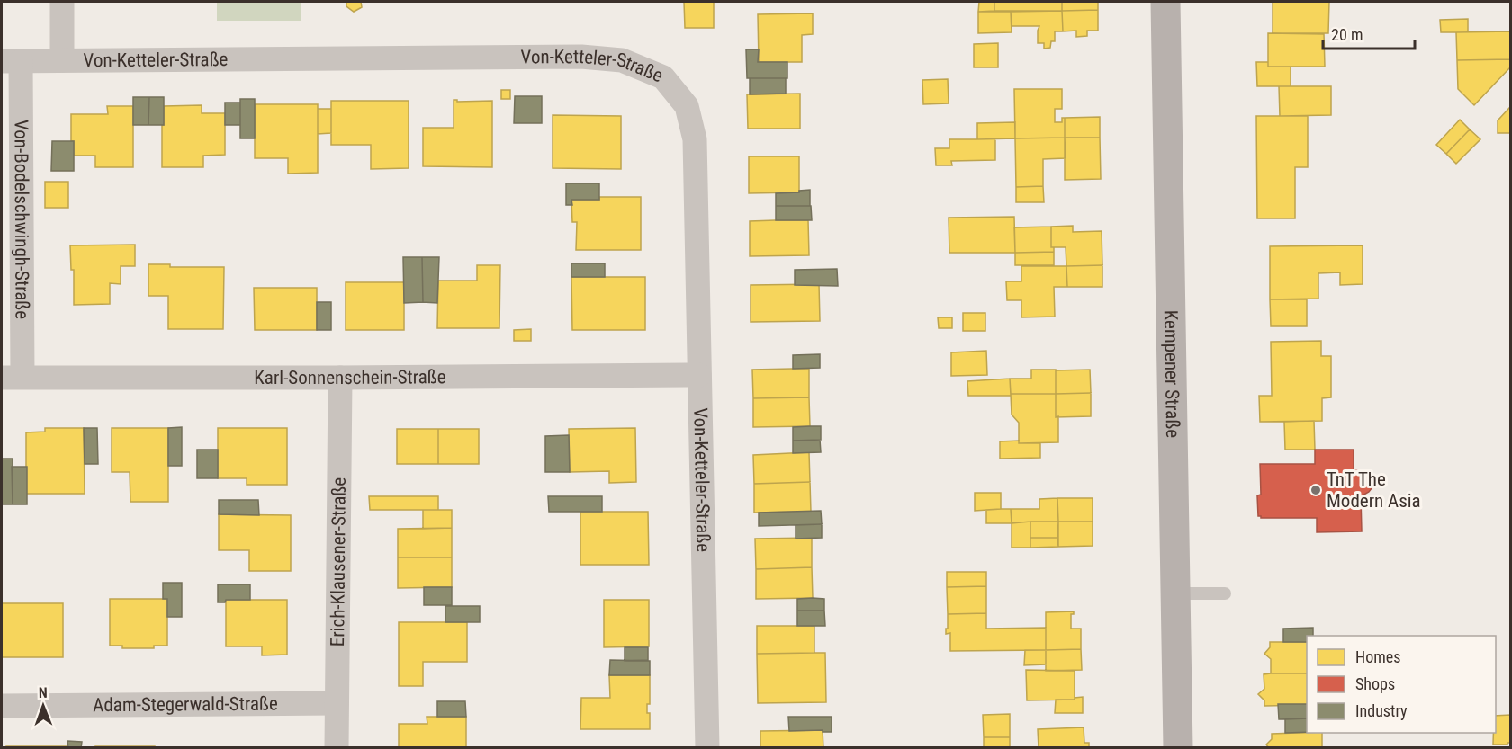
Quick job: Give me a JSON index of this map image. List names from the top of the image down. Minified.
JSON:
{"streets":{"main road":["Kempener Straße"],"street":["Von-Ketteler-Straße","Von-Bodelschwingh-Straße","Karl-Sonnenschein-Straße","Erich-Klausener-Straße","Adam-Stegerwald-Straße"]},"crossings":[["Von-Ketteler-Straße","Von-Bodelschwingh-Straße"],["Von-Ketteler-Straße","Karl-Sonnenschein-Straße"],["Von-Bodelschwingh-Straße","Karl-Sonnenschein-Straße"],["Karl-Sonnenschein-Straße","Erich-Klausener-Straße"],["Erich-Klausener-Straße","Adam-Stegerwald-Straße"]],"places":["TnT The Modern Asia"],"legend":["Homes","Shops","Industry"],"scale_bar":"20 m","north":"top"}
